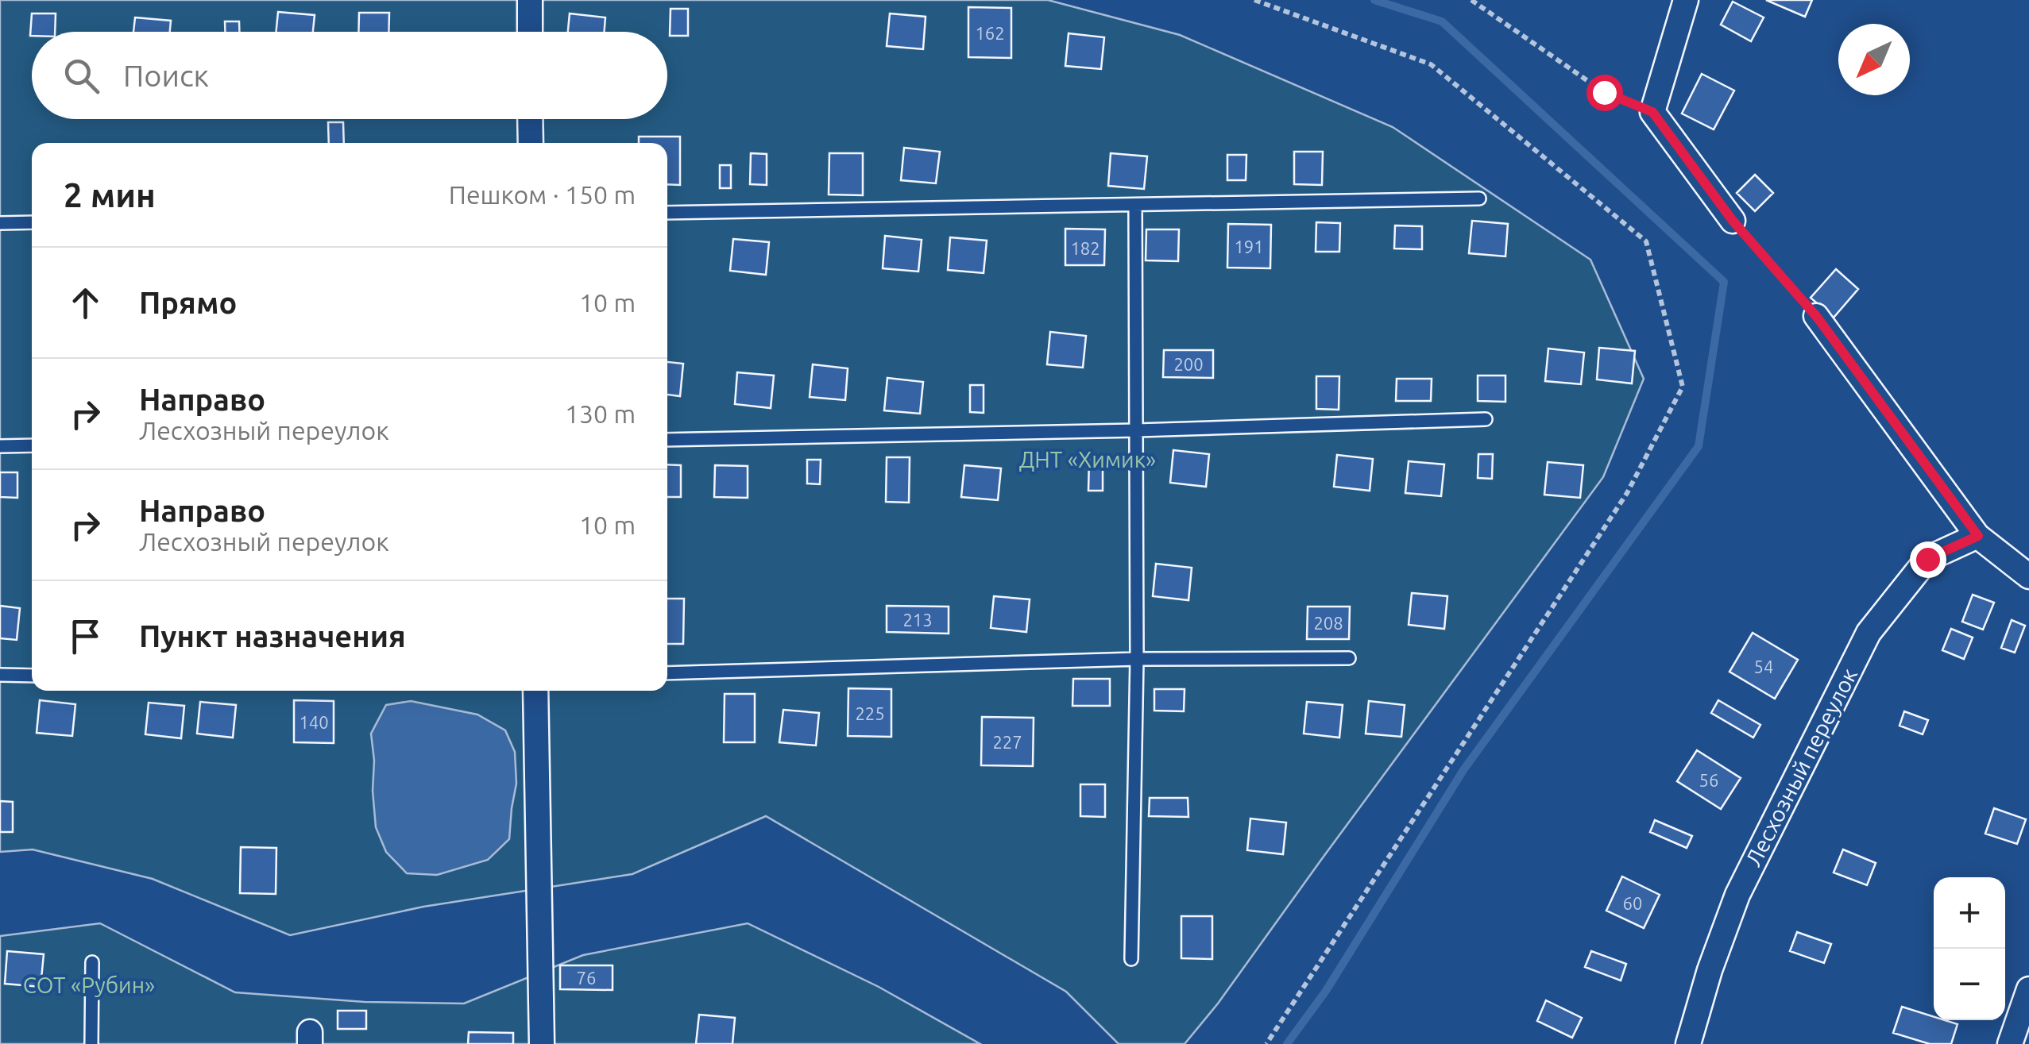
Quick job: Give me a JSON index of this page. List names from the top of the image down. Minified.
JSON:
{"streets":{"street":["Лесхозный переулок"]},"parks":["ДНТ «Химик»","СОТ «Рубин»"],"house_numbers":["162","191","182","200","213","208","54","225","140","227","56","60","76"],"north":"bottom left","page":{"search":"Поиск","heading":["2 мин","Пешком · 150 m"],"list":[["Прямо","10 m"],["Направо","Лесхозный переулок","130 m"],["Направо","Лесхозный переулок","10 m"],"Пункт назначения"],"map_buttons":["+","−"]}}
